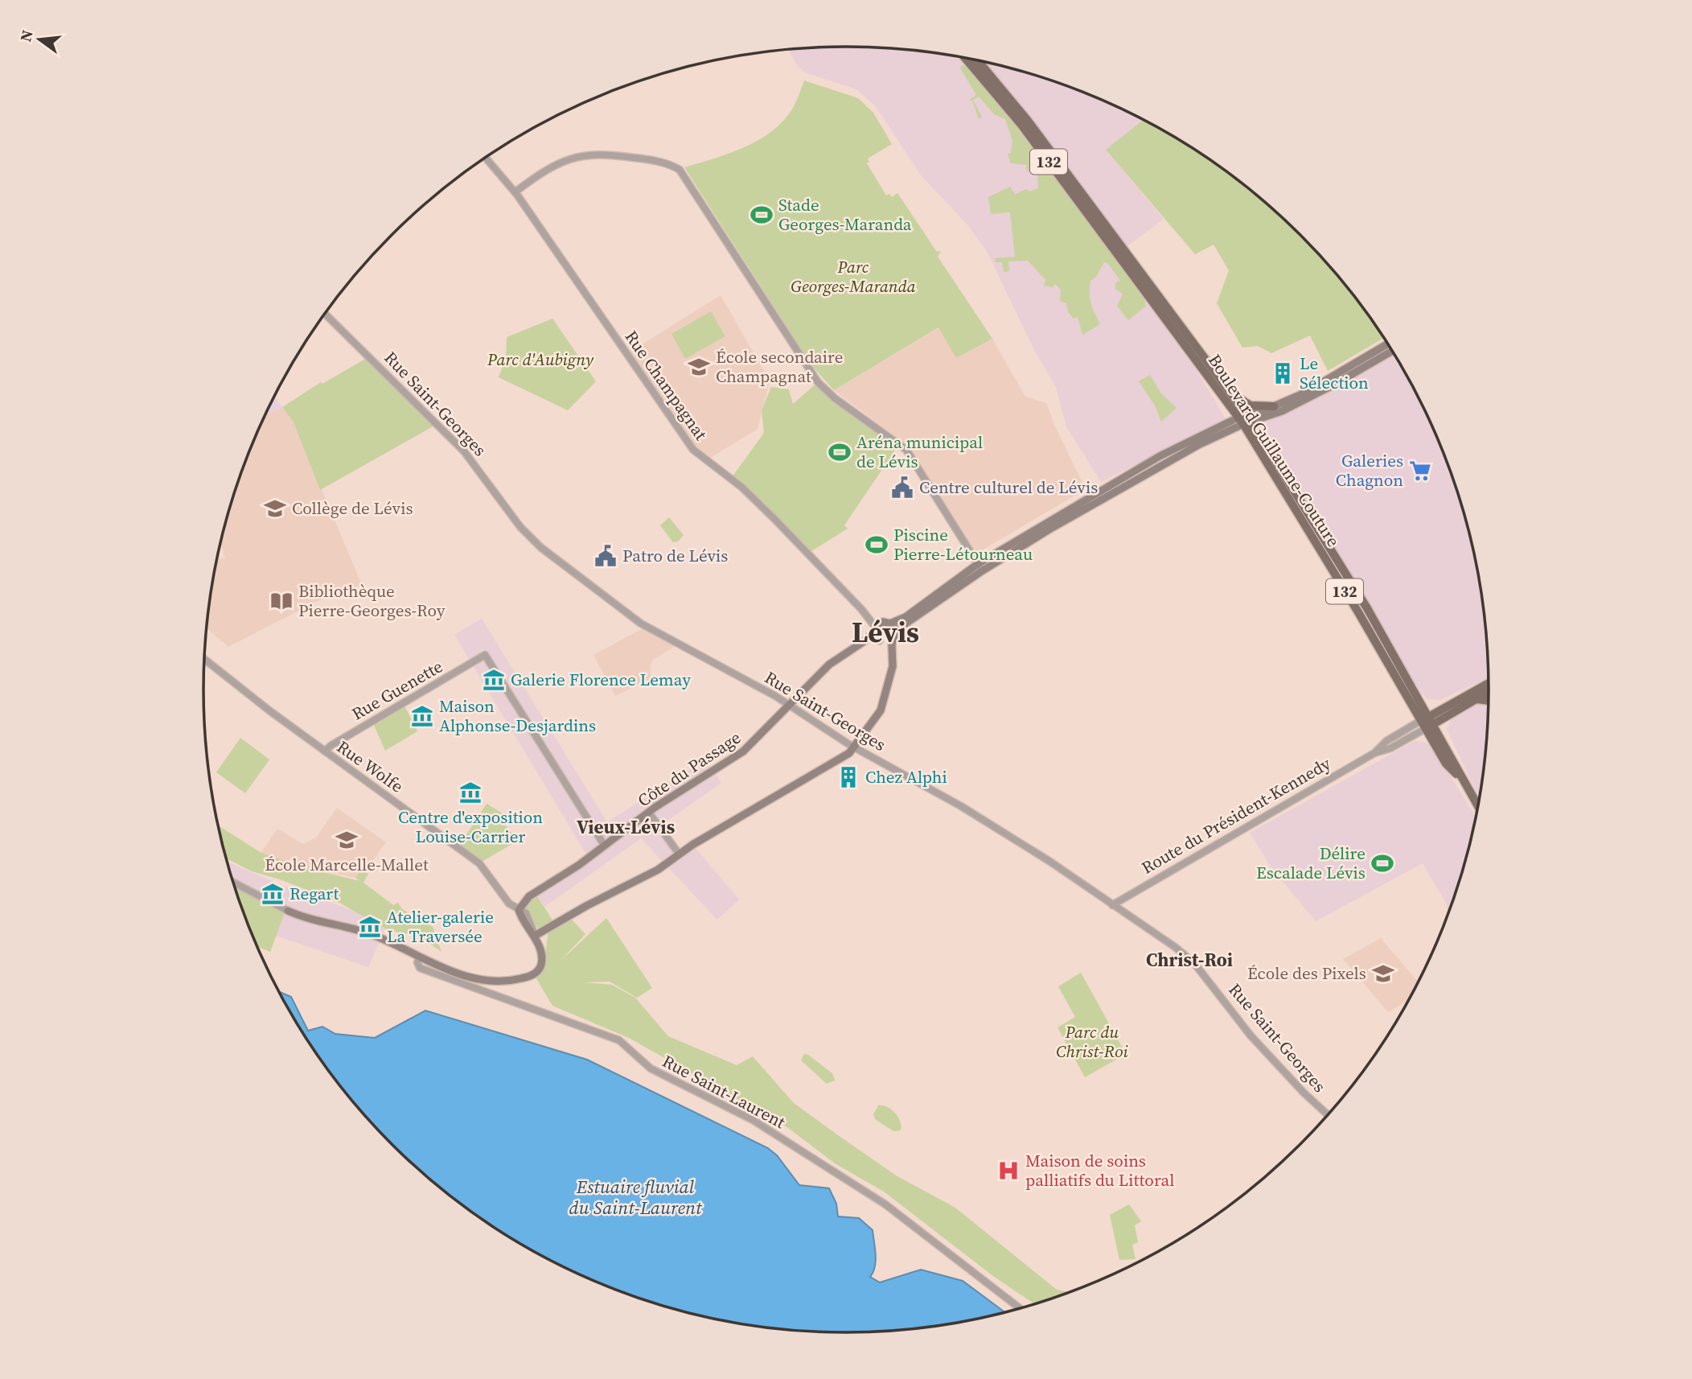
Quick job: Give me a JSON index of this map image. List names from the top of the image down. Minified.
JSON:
{"streets":{"main road":["132","Boulevard Guillaume-Couture","Côte du Passage","Route du Président-Kennedy"],"street":["Rue Champagnat","Rue Saint-Georges","Rue Guenette","Rue Wolfe","Rue Saint-Laurent"]},"crossings":[["Rue Saint-Georges","Côte du Passage"],["Rue Saint-Georges","Route du Président-Kennedy"],["Boulevard Guillaume-Couture","Route du Président-Kennedy"],["Rue Guenette","Rue Wolfe"],["Rue Guenette","Côte du Passage"],["Rue Wolfe","Côte du Passage"]],"districts":["Lévis","Vieux-Lévis","Christ-Roi"],"water":["Estuaire fluvial du Saint-Laurent"],"parks":["Parc Georges-Maranda","Parc d'Aubigny","Parc du Christ-Roi"],"places":{"sports":["Stade Georges-Maranda","Aréna municipal de Lévis","Piscine Pierre-Létourneau","Délire Escalade Lévis"],"school or university":["École secondaire Champagnat","Collège de Lévis","École Marcelle-Mallet","École des Pixels"],"building":["Le Sélection","Chez Alphi"],"supermarket":["Galeries Chagnon"],"public building":["Centre culturel de Lévis","Patro de Lévis"],"library":["Bibliothèque Pierre-Georges-Roy"],"museum":["Galerie Florence Lemay","Maison Alphonse-Desjardins","Centre d'exposition Louise-Carrier","Regart","Atelier-galerie La Traversée"],"hospital":["Maison de soins palliatifs du Littoral"]},"north":"left"}
